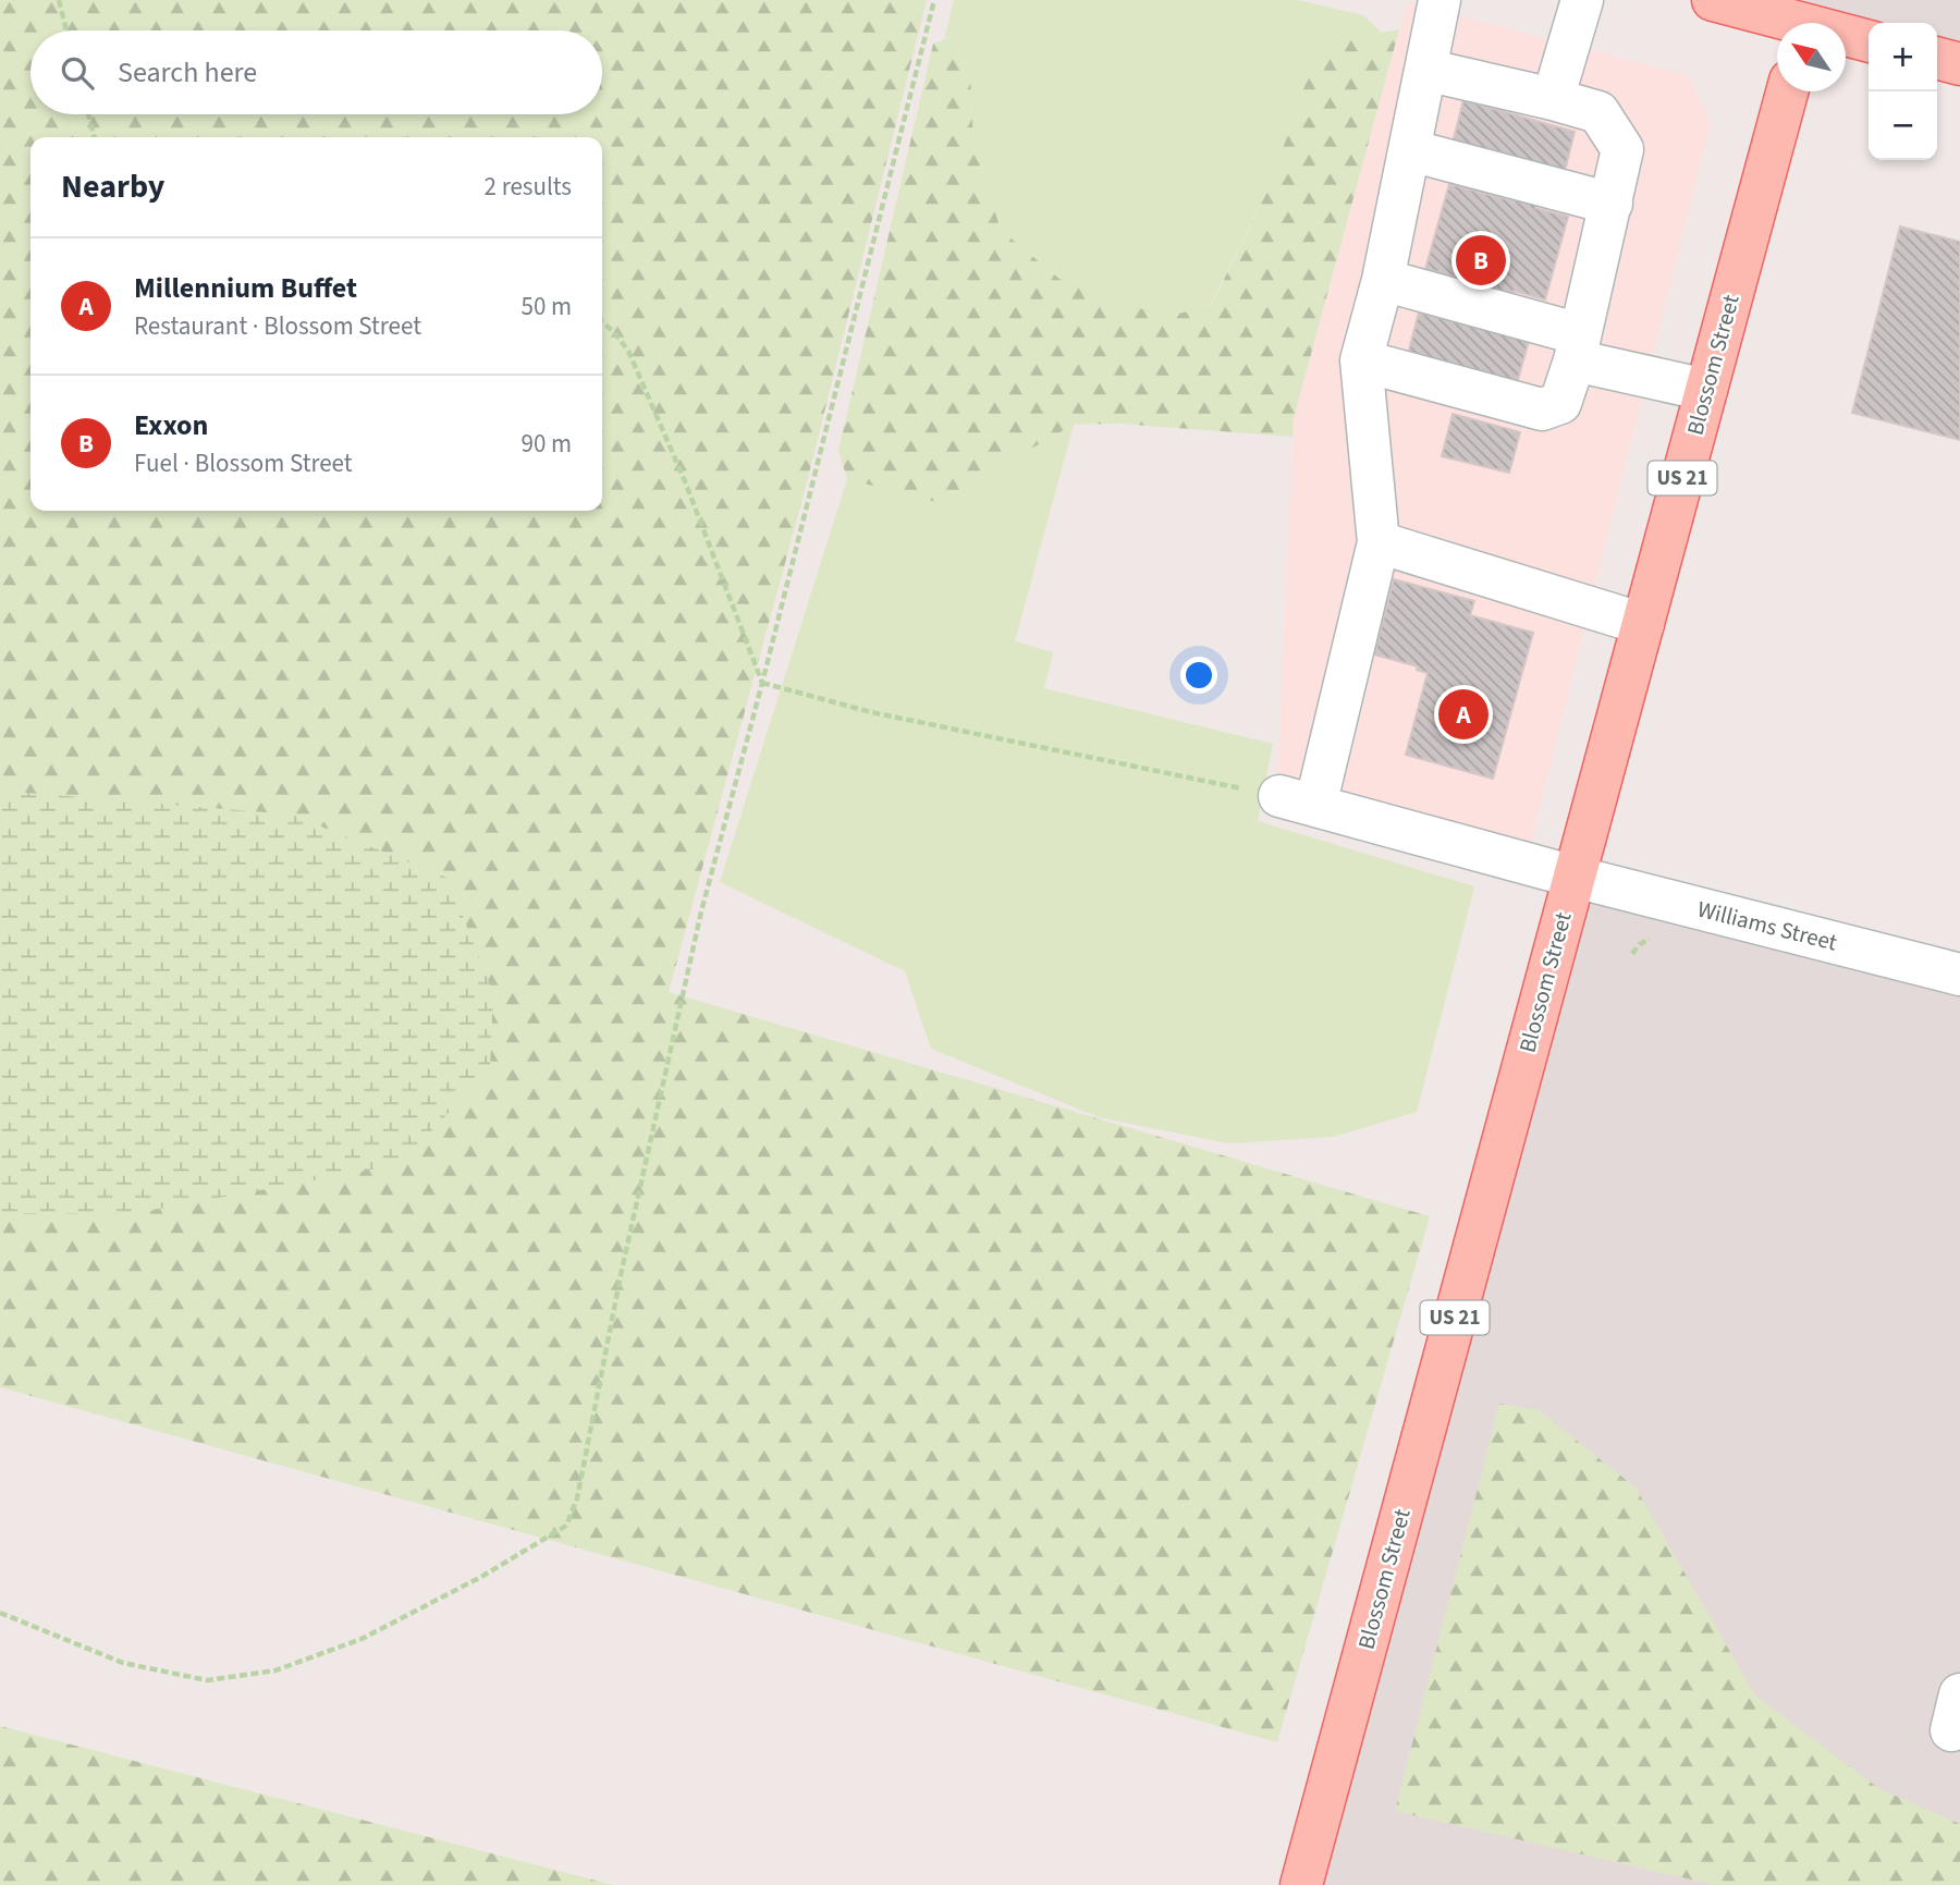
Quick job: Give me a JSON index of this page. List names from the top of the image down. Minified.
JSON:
{"streets":{"main road":["Blossom Street","US 21"],"street":["Williams Street"]},"crossings":[["Blossom Street","Williams Street"]],"north":"top left","page":{"map_buttons":["+","−"],"search":"Search here","heading":["Nearby","2 results"],"pins":["B","A"],"list":[{"mark":"A","name":"Millennium Buffet","note":"Restaurant · Blossom Street","value":"50 m"},{"mark":"B","name":"Exxon","note":"Fuel · Blossom Street","value":"90 m"}]}}
